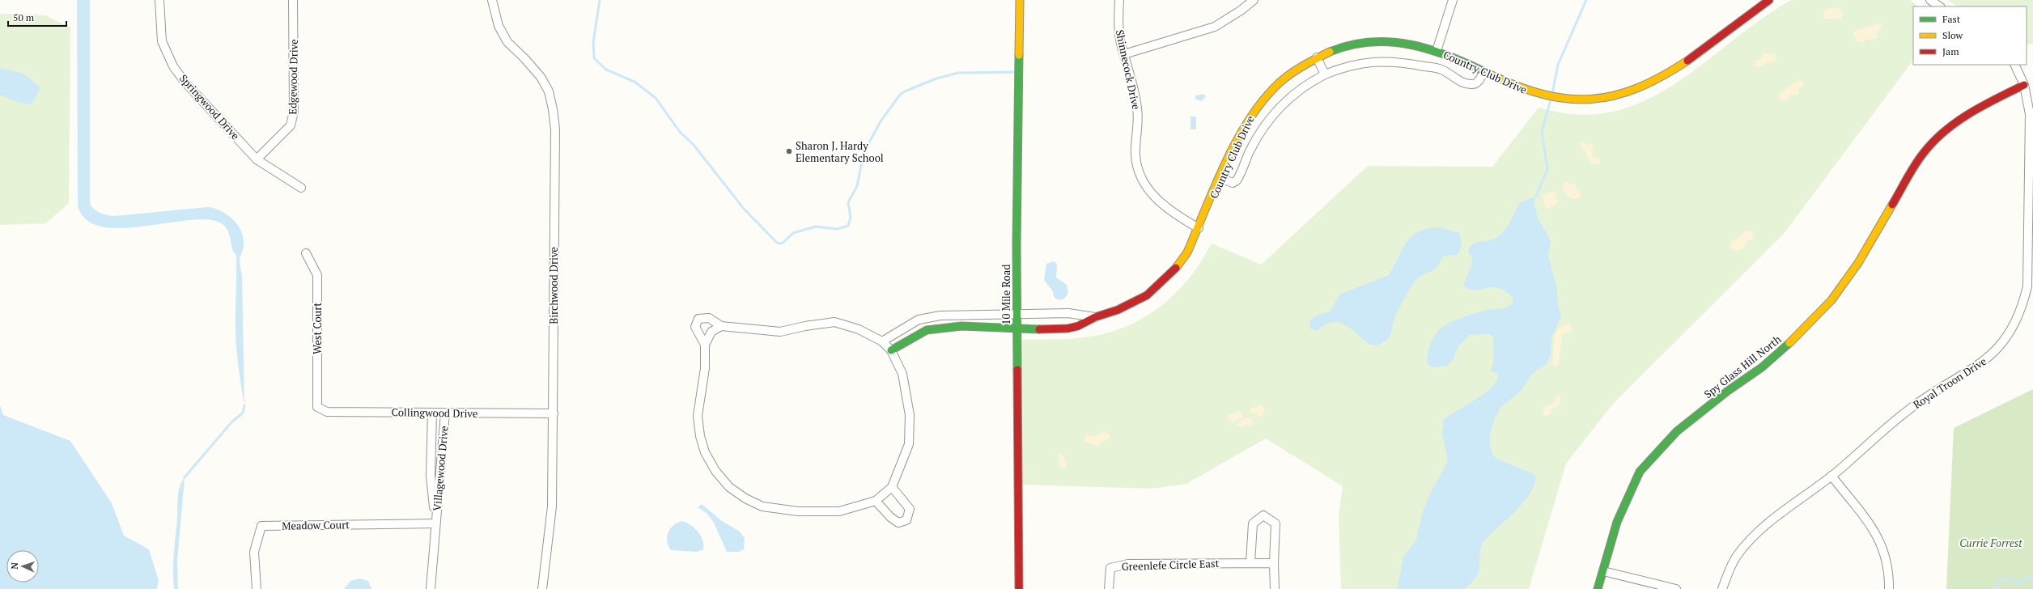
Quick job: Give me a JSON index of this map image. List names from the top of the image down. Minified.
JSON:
{"streets":{"street":["Shinnecock Drive","Country Club Drive","Edgewood Drive","Springwood Drive","Birchwood Drive","10 Mile Road","West Court","Spy Glass Hill North","Royal Troon Drive","Collingwood Drive","Villagewood Drive","Meadow Court","Greenlefe Circle East"]},"crossings":[["Shinnecock Drive","Country Club Drive"],["Country Club Drive","10 Mile Road"],["Edgewood Drive","Springwood Drive"],["Birchwood Drive","Collingwood Drive"],["West Court","Collingwood Drive"],["Spy Glass Hill North","Royal Troon Drive"],["Collingwood Drive","Villagewood Drive"],["Villagewood Drive","Meadow Court"]],"parks":["Currie Forrest"],"places":["Sharon J. Hardy Elementary School"],"legend":["Fast","Slow","Jam"],"scale_bar":"50 m","north":"left"}
